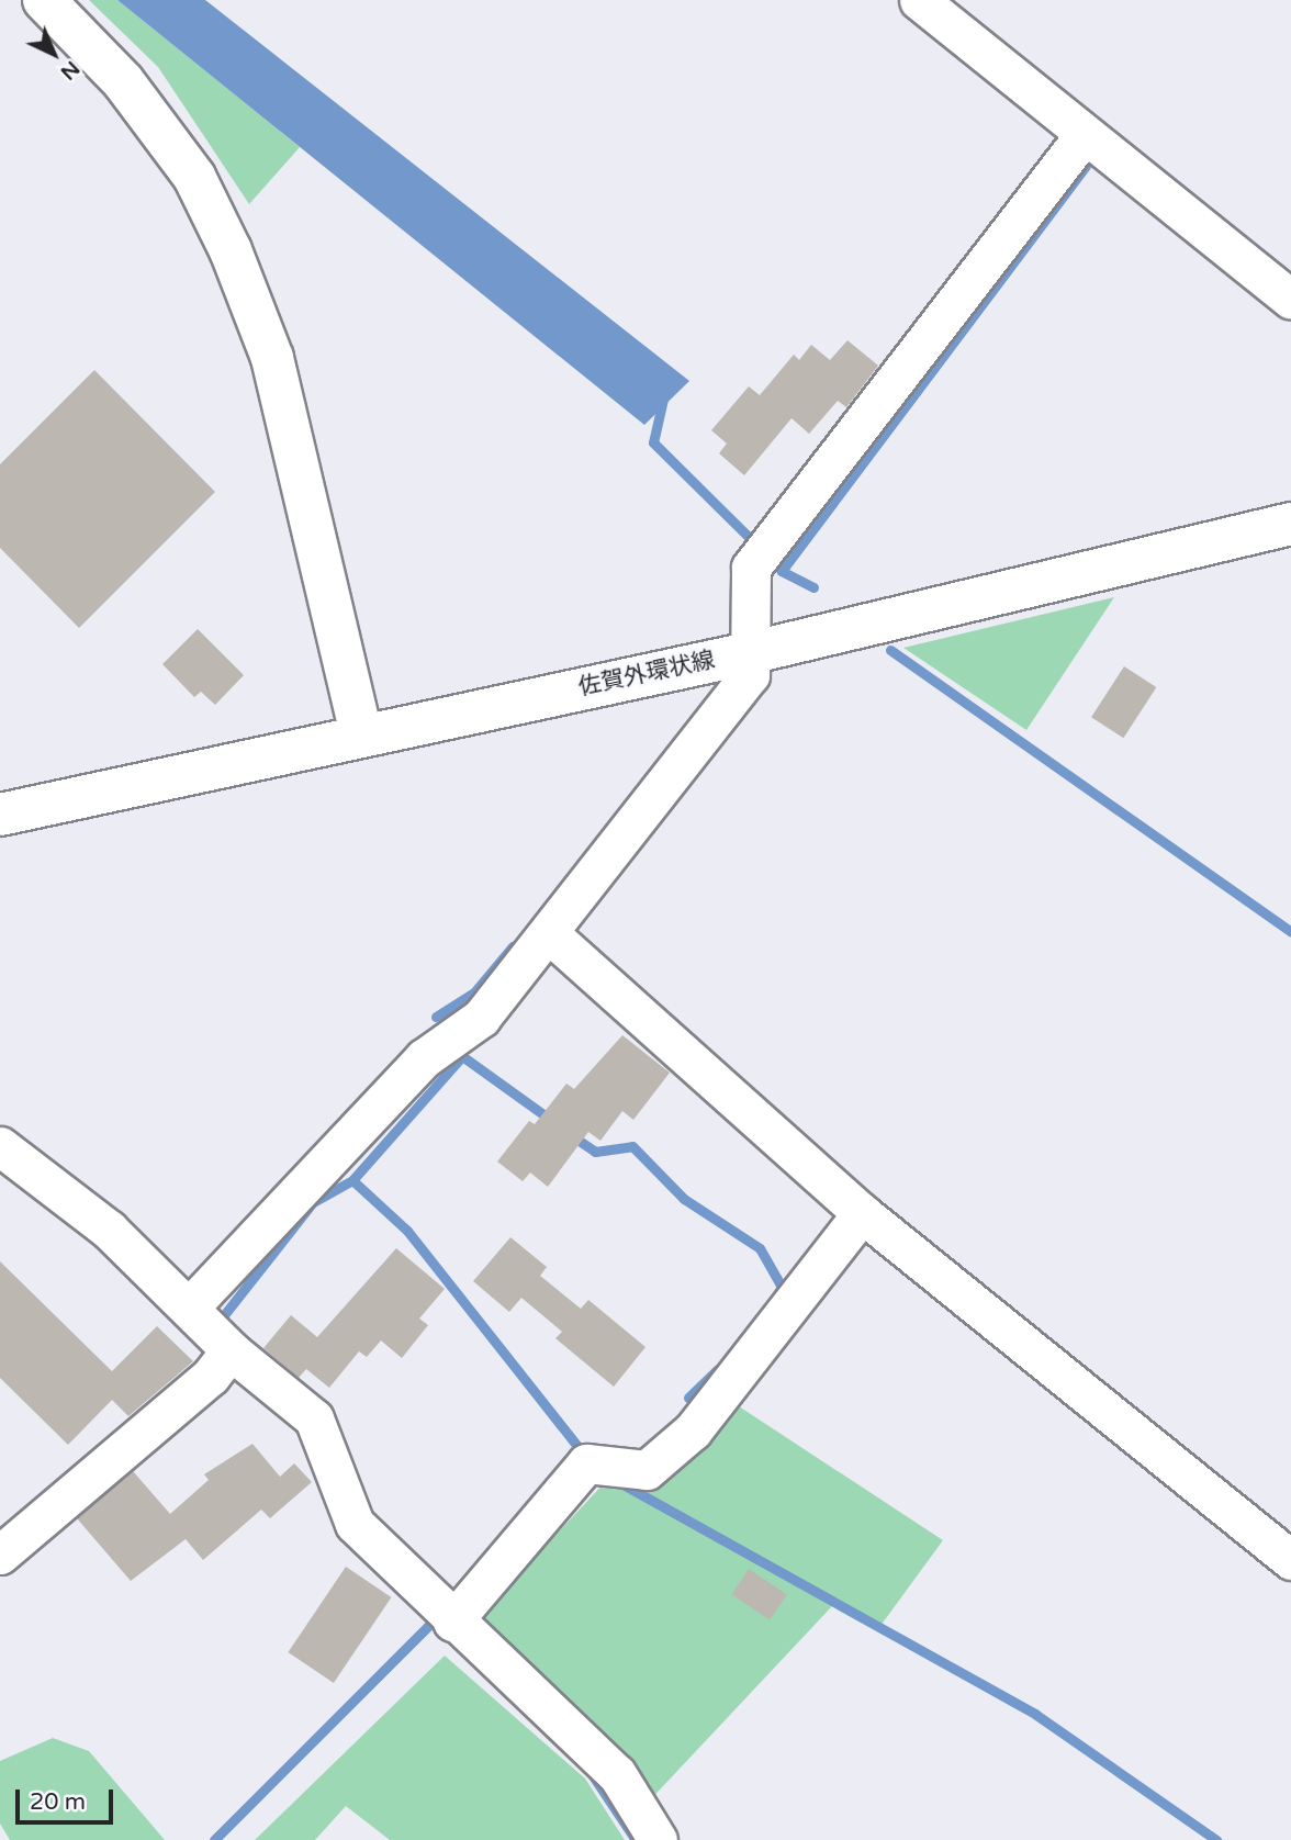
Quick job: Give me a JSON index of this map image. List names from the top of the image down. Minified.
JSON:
{"streets":{"main road":["佐賀外環状線"]},"scale_bar":"20 m","north":"bottom right"}
